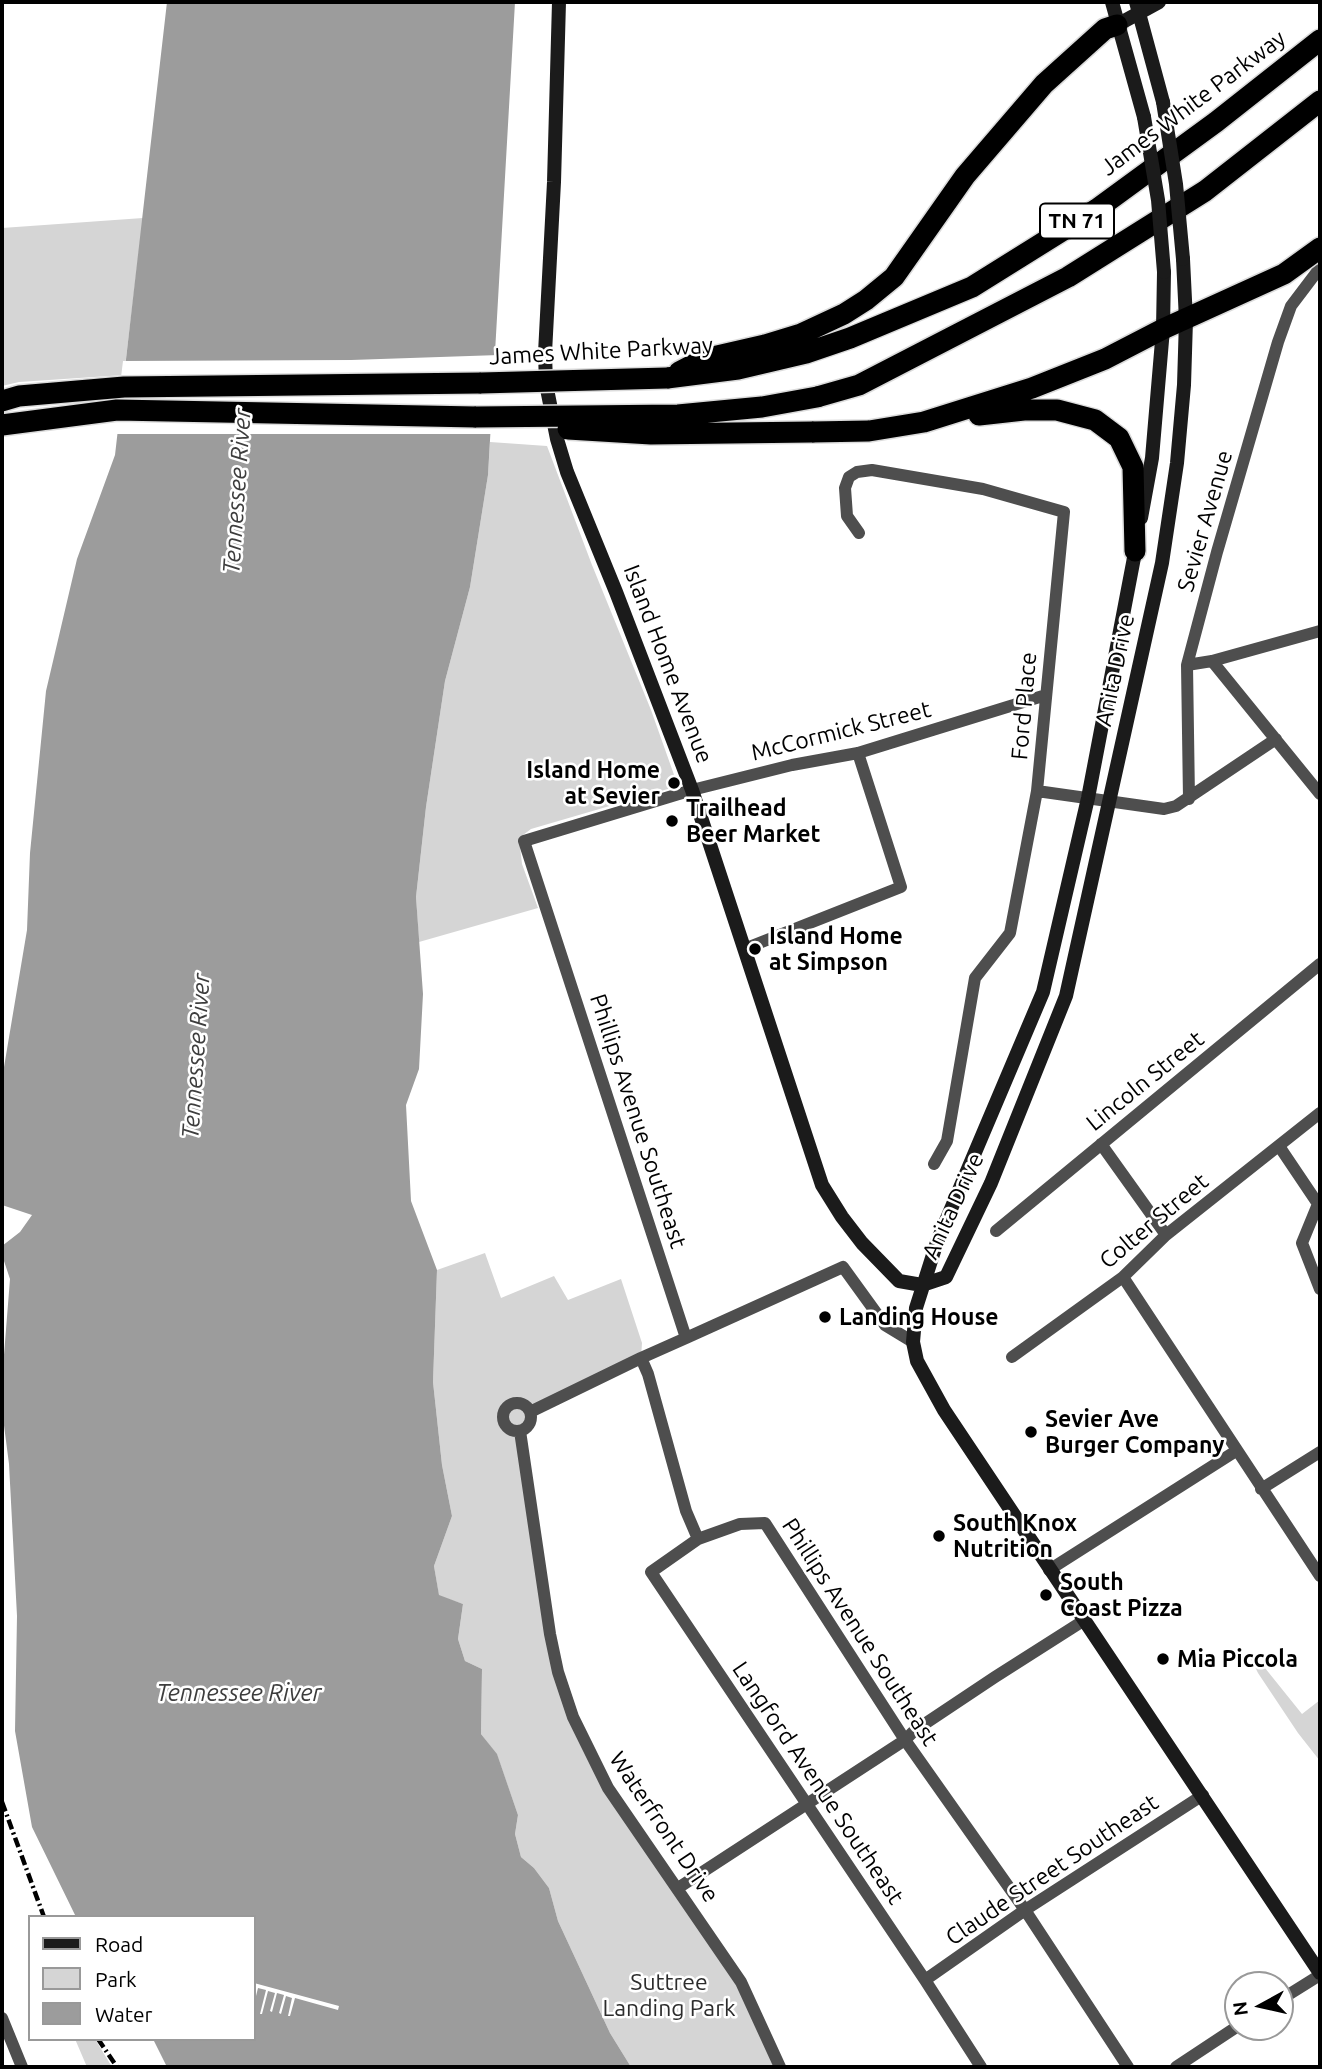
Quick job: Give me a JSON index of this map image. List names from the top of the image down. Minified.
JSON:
{"streets":{"highway":["James White Parkway","TN 71"],"main road":["Island Home Avenue","Anita Drive"],"street":["Sevier Avenue","Ford Place","McCormick Street","Lincoln Street","Phillips Avenue Southeast","Colter Street","Langford Avenue Southeast","Waterfront Drive","Claude Street Southeast"]},"crossings":[["Island Home Avenue","Anita Drive"],["Island Home Avenue","McCormick Street"],["Ford Place","McCormick Street"],["McCormick Street","Phillips Avenue Southeast"],["Phillips Avenue Southeast","Langford Avenue Southeast"],["Phillips Avenue Southeast","Claude Street Southeast"],["Langford Avenue Southeast","Claude Street Southeast"]],"water":["Tennessee River"],"parks":["Suttree Landing Park"],"places":["Island Home at Sevier","Trailhead Beer Market","Island Home at Simpson","Landing House","Sevier Ave Burger Company","South Knox Nutrition","South Coast Pizza","Mia Piccola"],"legend":["Road","Park","Water"],"north":"left"}
